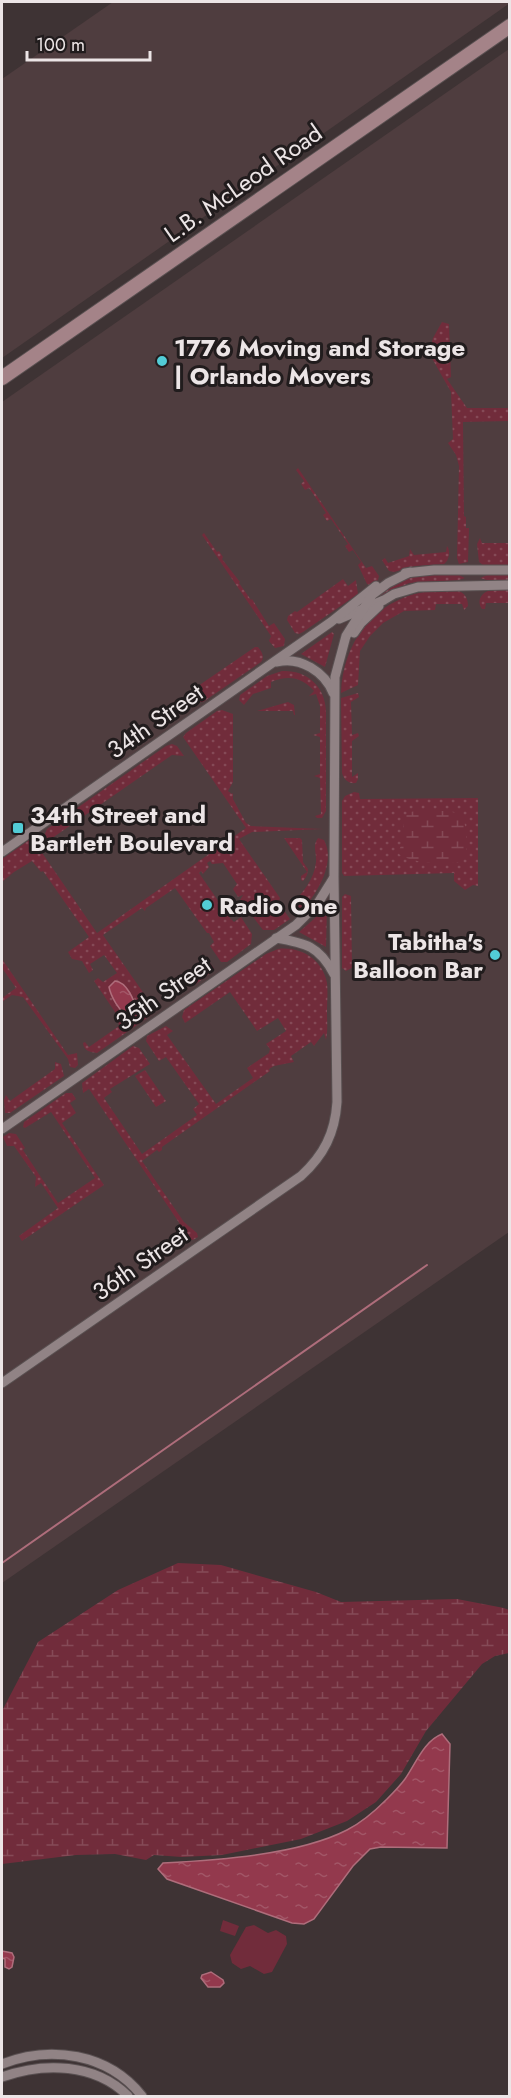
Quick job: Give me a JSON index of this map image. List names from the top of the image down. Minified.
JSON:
{"streets":{"street":["L.B. McLeod Road","34th Street","35th Street","36th Street"]},"crossings":[["34th Street","36th Street"],["35th Street","36th Street"]],"places":{"other":["1776 Moving and Storage | Orlando Movers","Radio One","Tabitha's Balloon Bar"],"transit":["34th Street and Bartlett Boulevard"]},"scale_bar":"100 m"}
